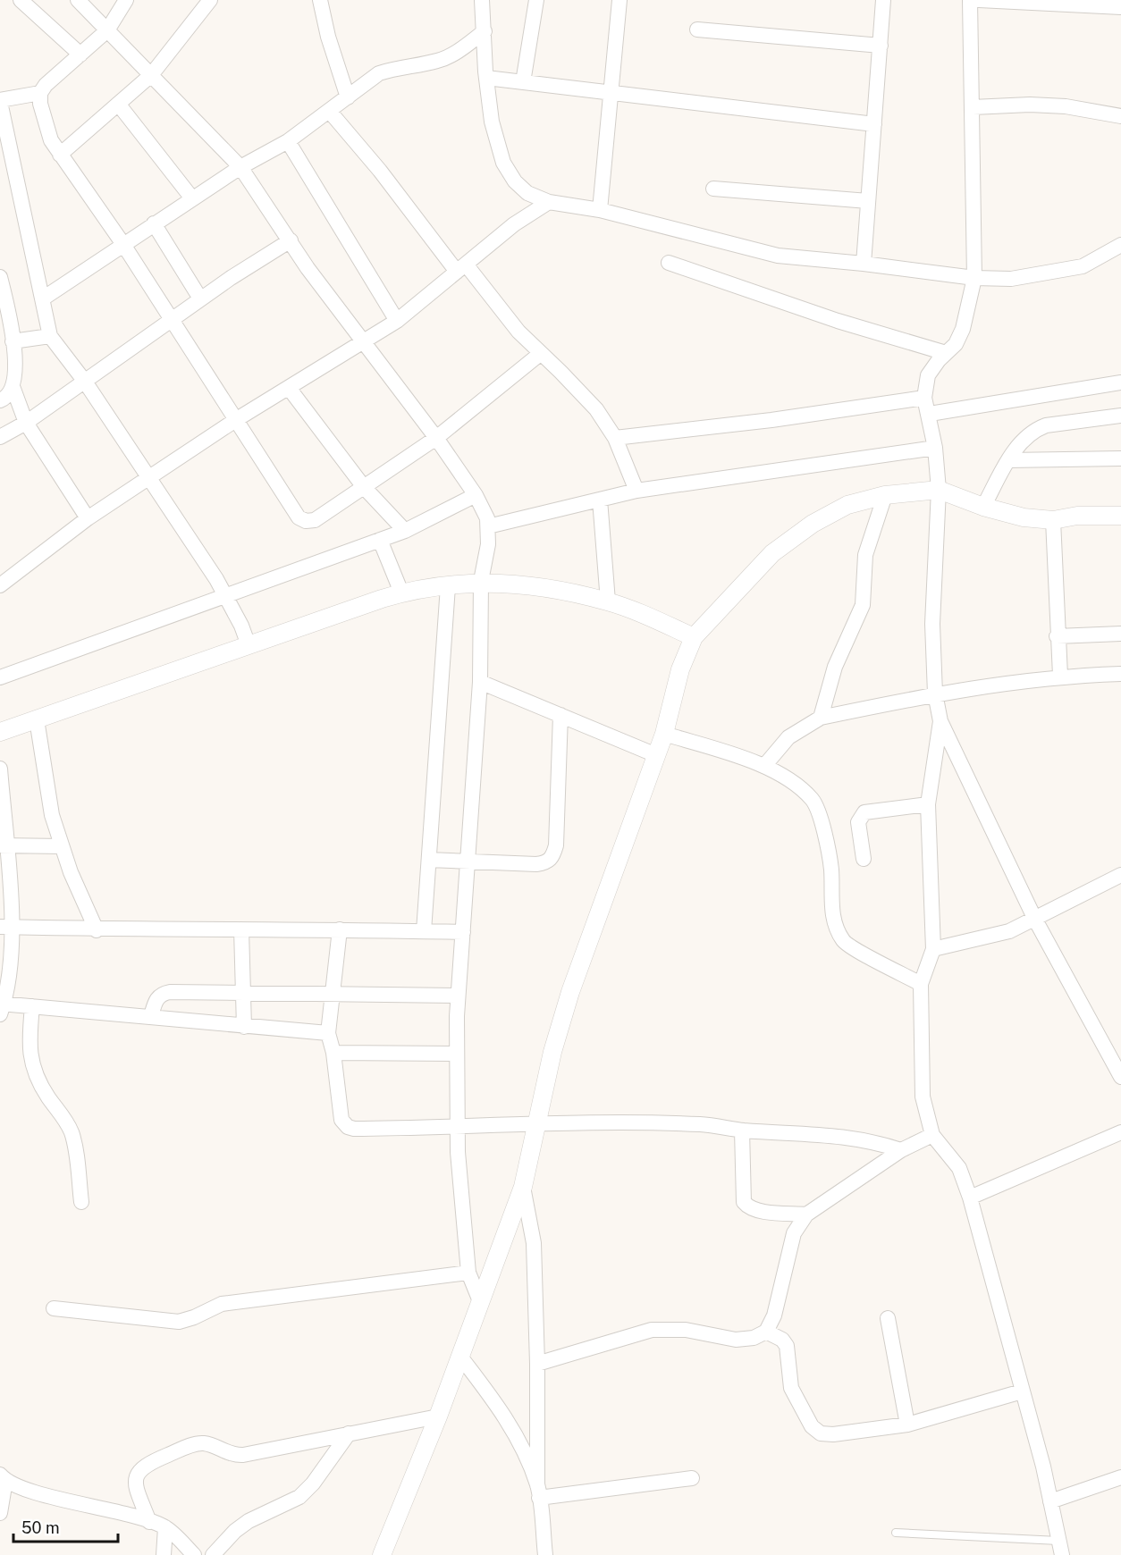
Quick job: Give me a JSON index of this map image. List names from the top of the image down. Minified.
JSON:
{"scale_bar":"50 m"}
